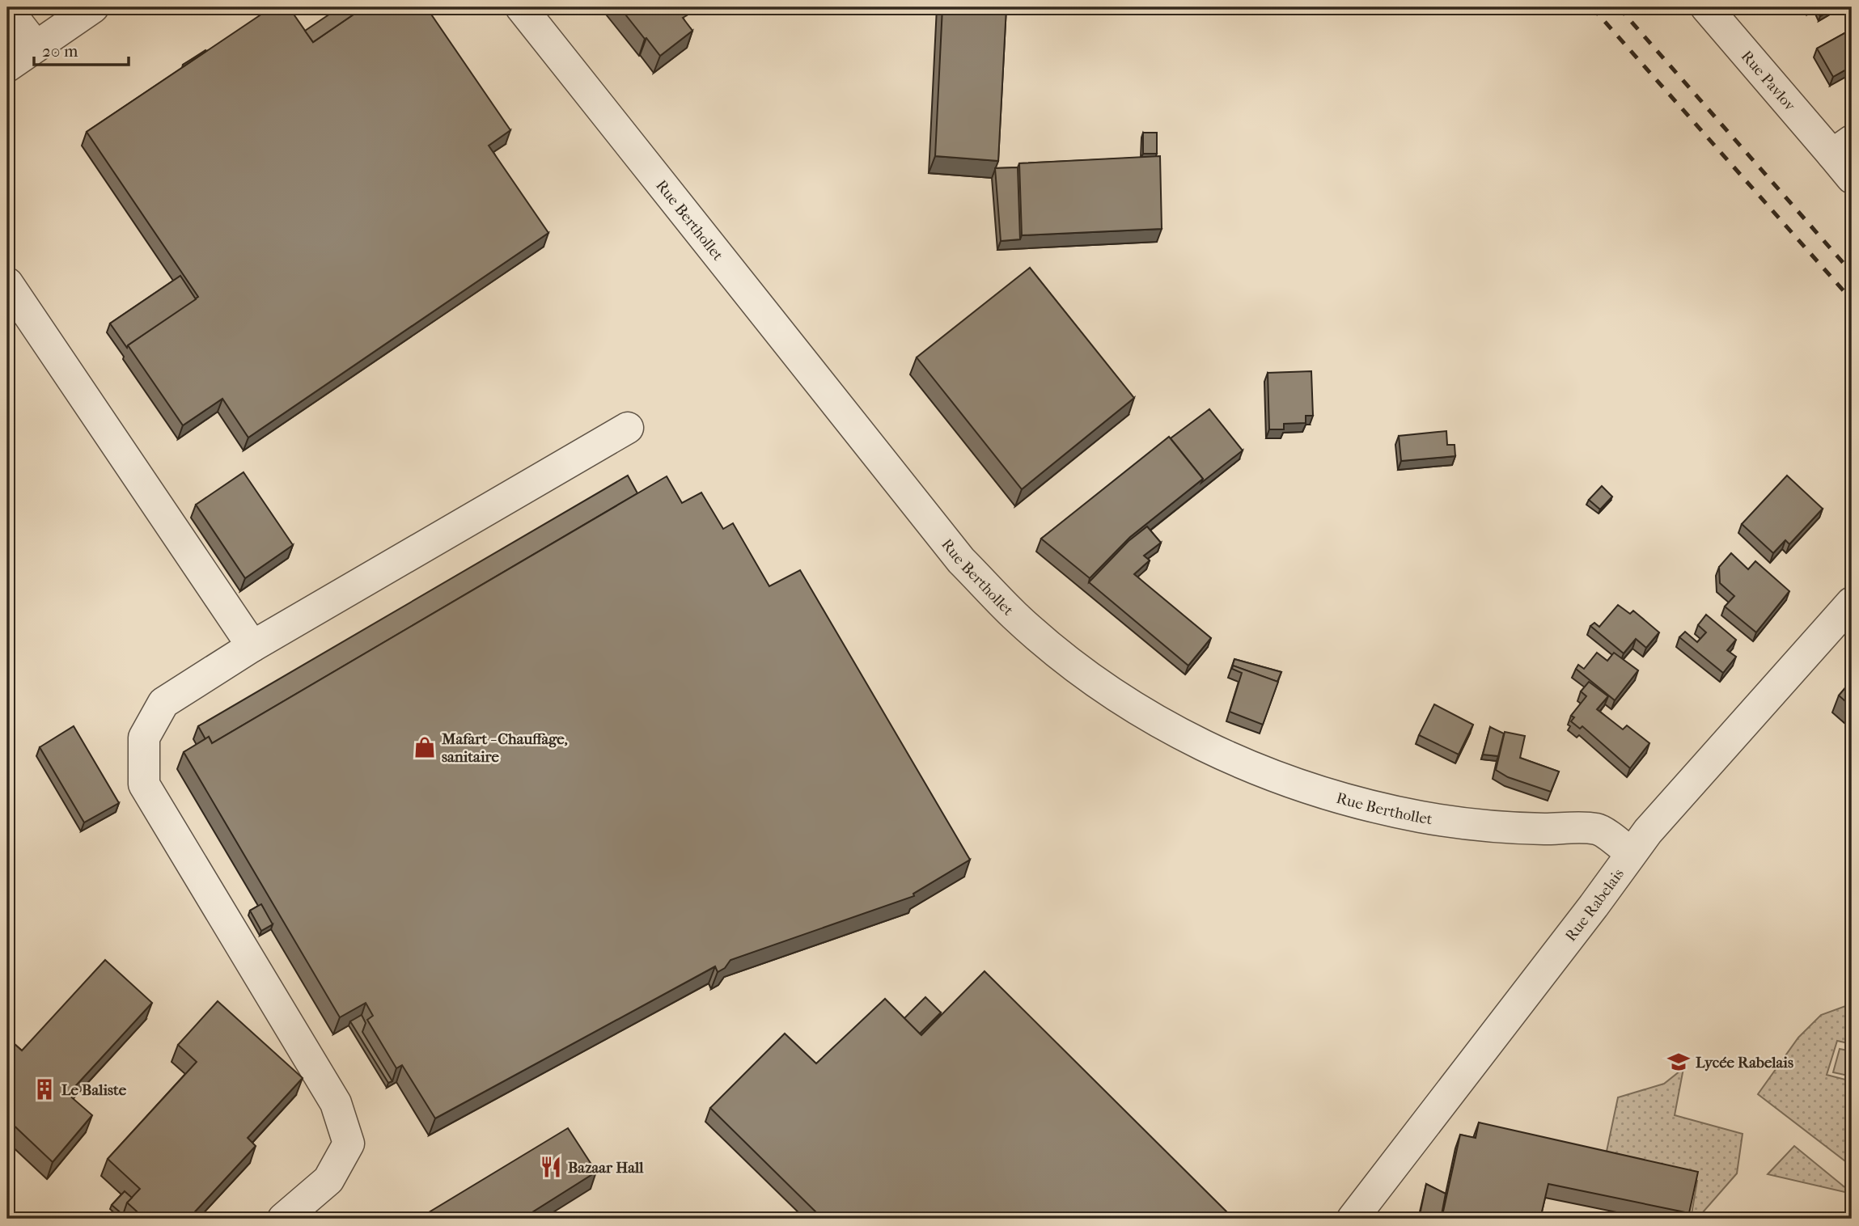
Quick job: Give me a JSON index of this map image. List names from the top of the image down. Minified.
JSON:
{"streets":{"street":["Rue Pavlov","Rue Berthollet","Rue Rabelais"]},"crossings":[["Rue Berthollet","Rue Rabelais"]],"places":{"shop":["Mafart - Chauffage, sanitaire"],"school or university":["Lycée Rabelais"],"building":["Le Baliste"],"restaurant":["Bazaar Hall"]},"scale_bar":"20 m"}
